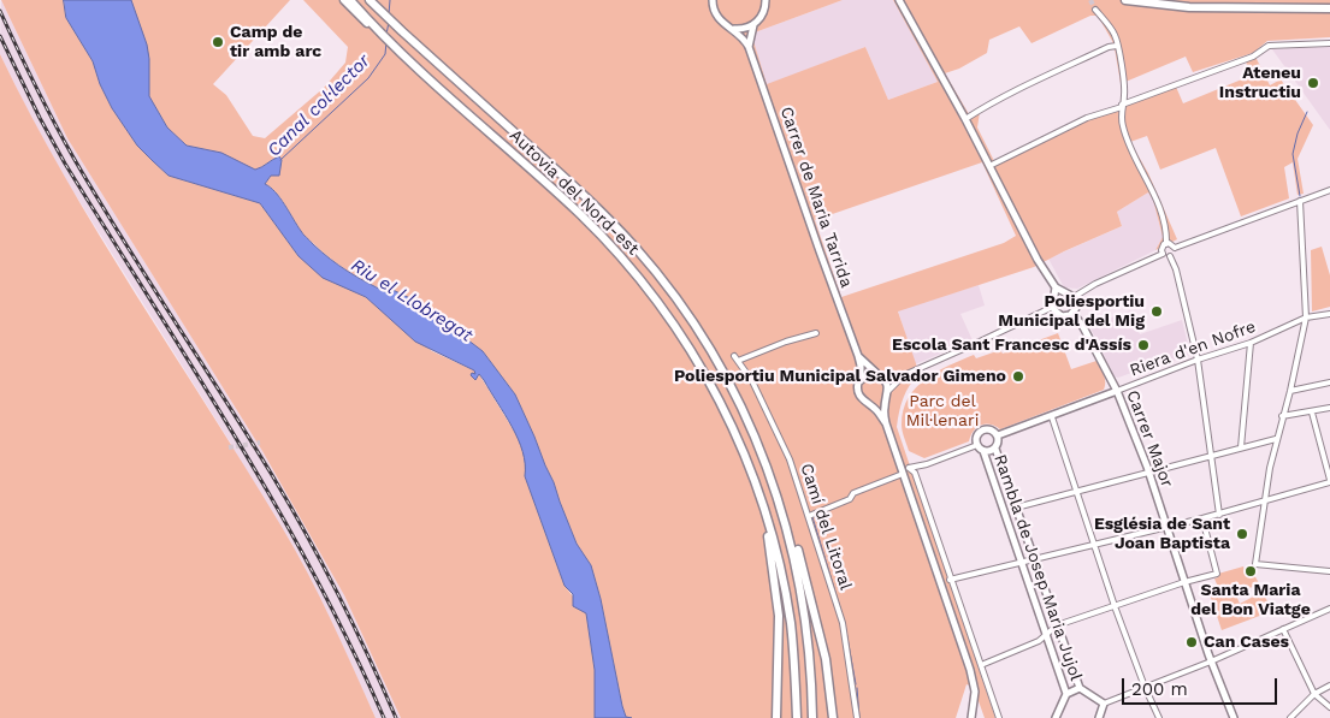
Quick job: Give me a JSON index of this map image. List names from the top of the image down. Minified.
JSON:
{"streets":{"highway":["Autovia del Nord-est"],"street":["Carrer de Maria Tarrida","Riera d'en Nofre","Carrer Major","Camí del Litoral","Rambla de Josep Maria Jujol"]},"crossings":[["Riera d'en Nofre","Carrer Major"],["Riera d'en Nofre","Rambla de Josep Maria Jujol"]],"water":["Canal col·lector","Riu el Llobregat"],"parks":["Parc del Mil·lenari"],"places":["Camp de tir amb arc","Ateneu Instructiu","Poliesportiu Municipal del Mig","Escola Sant Francesc d'Assís","Poliesportiu Municipal Salvador Gimeno","Església de Sant Joan Baptista","Santa Maria del Bon Viatge","Can Cases"],"scale_bar":"200 m"}
